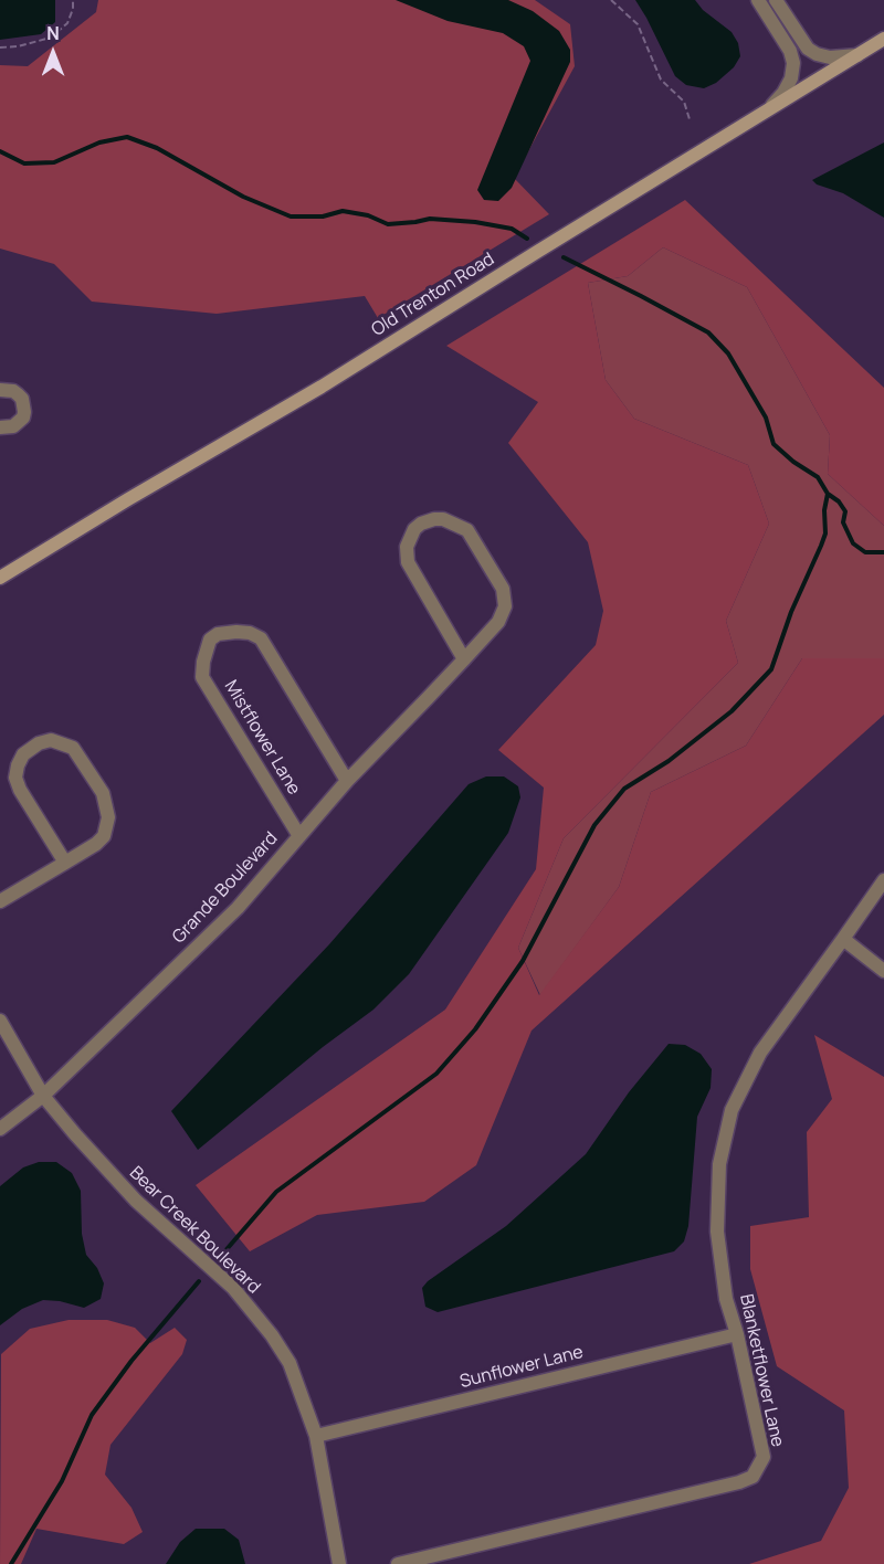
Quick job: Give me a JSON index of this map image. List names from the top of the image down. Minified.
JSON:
{"streets":{"main road":["Old Trenton Road"],"street":["Mistflower Lane","Grande Boulevard","Bear Creek Boulevard","Sunflower Lane","Blanketflower Lane"]},"crossings":[["Mistflower Lane","Grande Boulevard"],["Grande Boulevard","Bear Creek Boulevard"],["Bear Creek Boulevard","Sunflower Lane"],["Sunflower Lane","Blanketflower Lane"]],"north":"top"}
